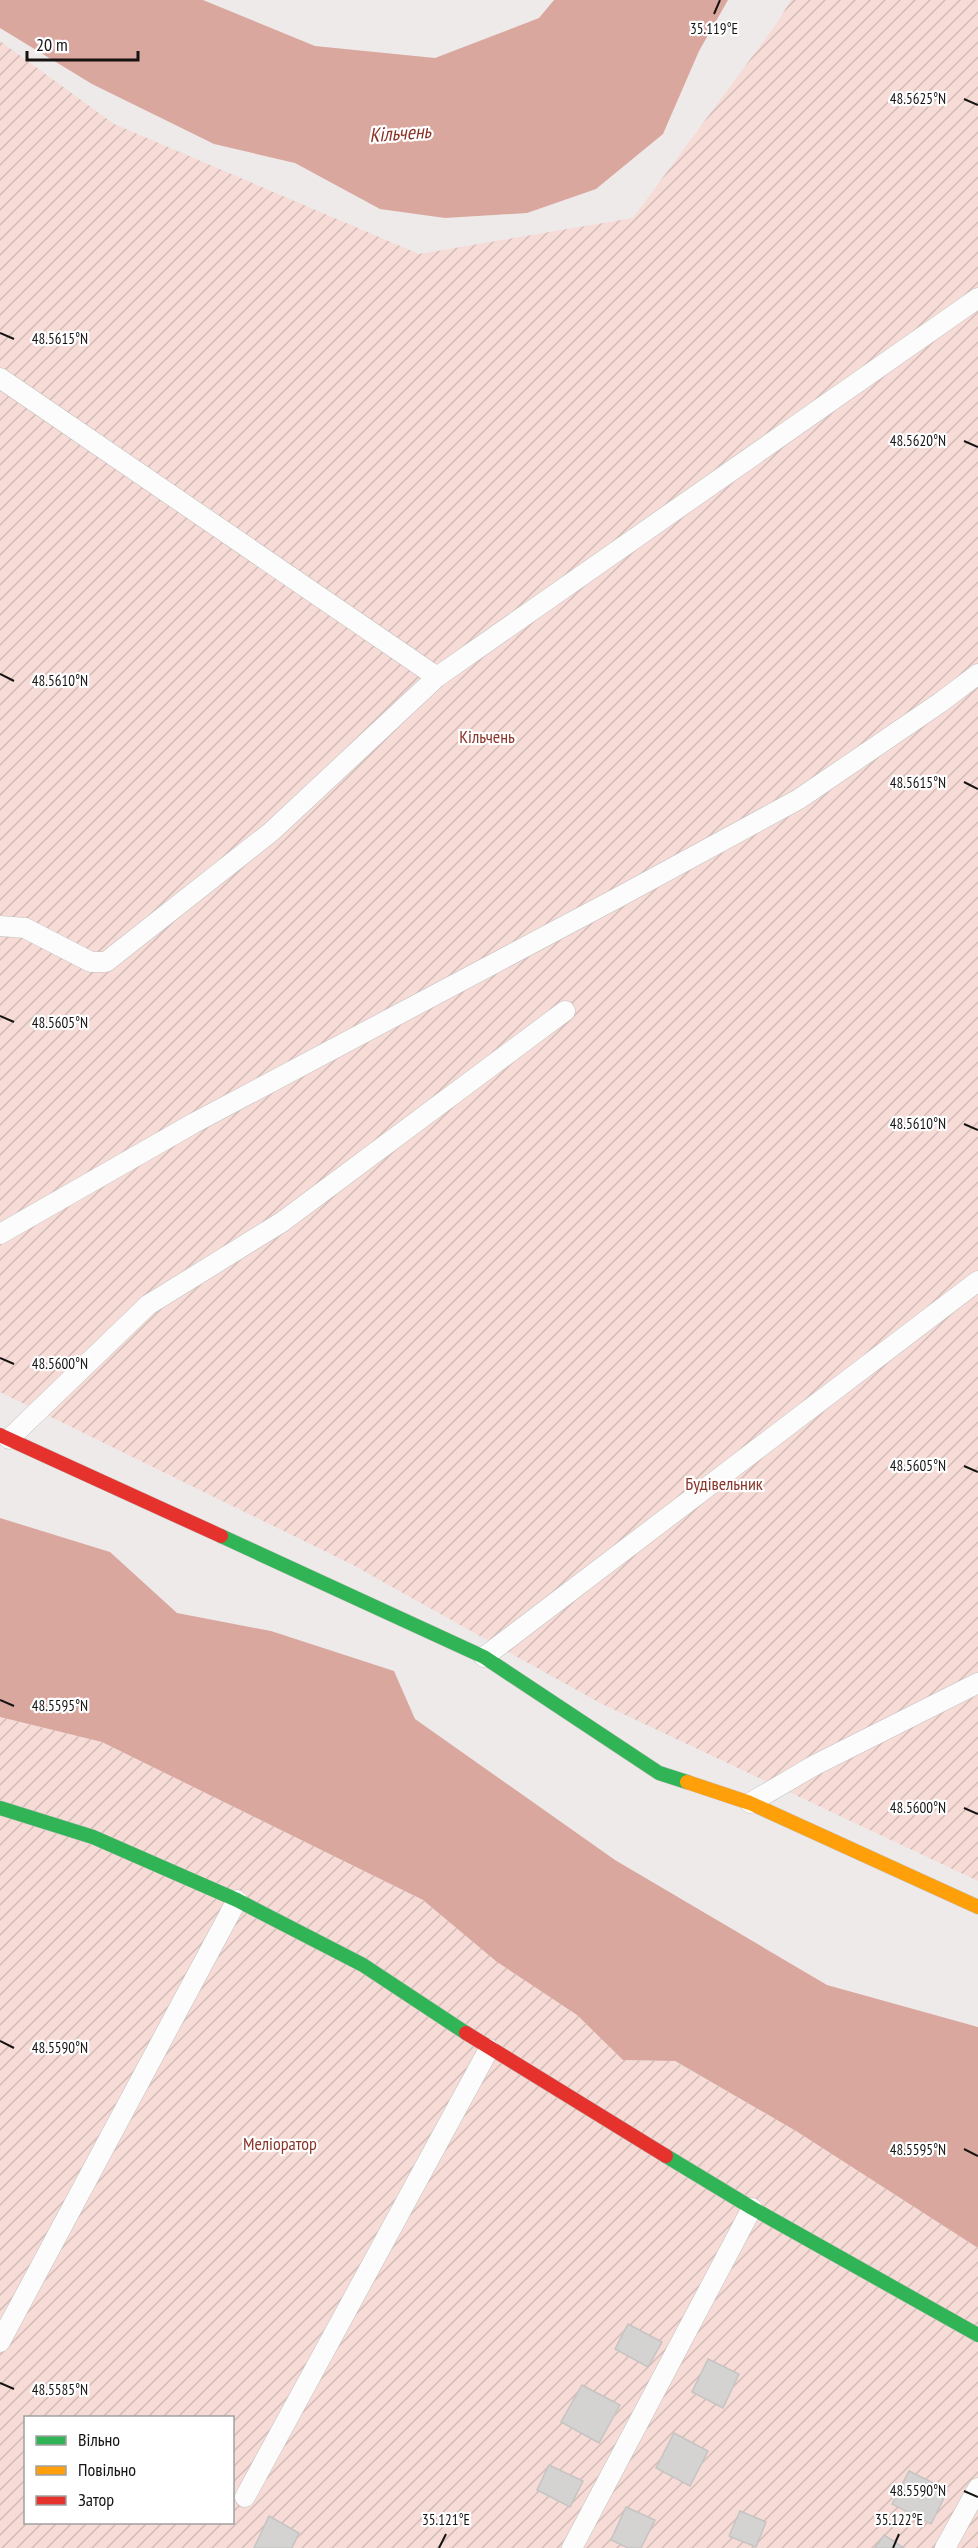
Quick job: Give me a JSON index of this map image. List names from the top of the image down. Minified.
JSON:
{"water":["Кільчень"],"parks":["Кільчень","Будівельник","Меліоратор"],"legend":["Вільно","Повільно","Затор"],"scale_bar":"20 m","coordinates":["35.119°E","48.5625°N","48.5615°N","48.5620°N","48.5610°N","48.5605°N","48.5600°N","48.5595°N","48.5590°N","48.5585°N","35.121°E","35.122°E"]}
